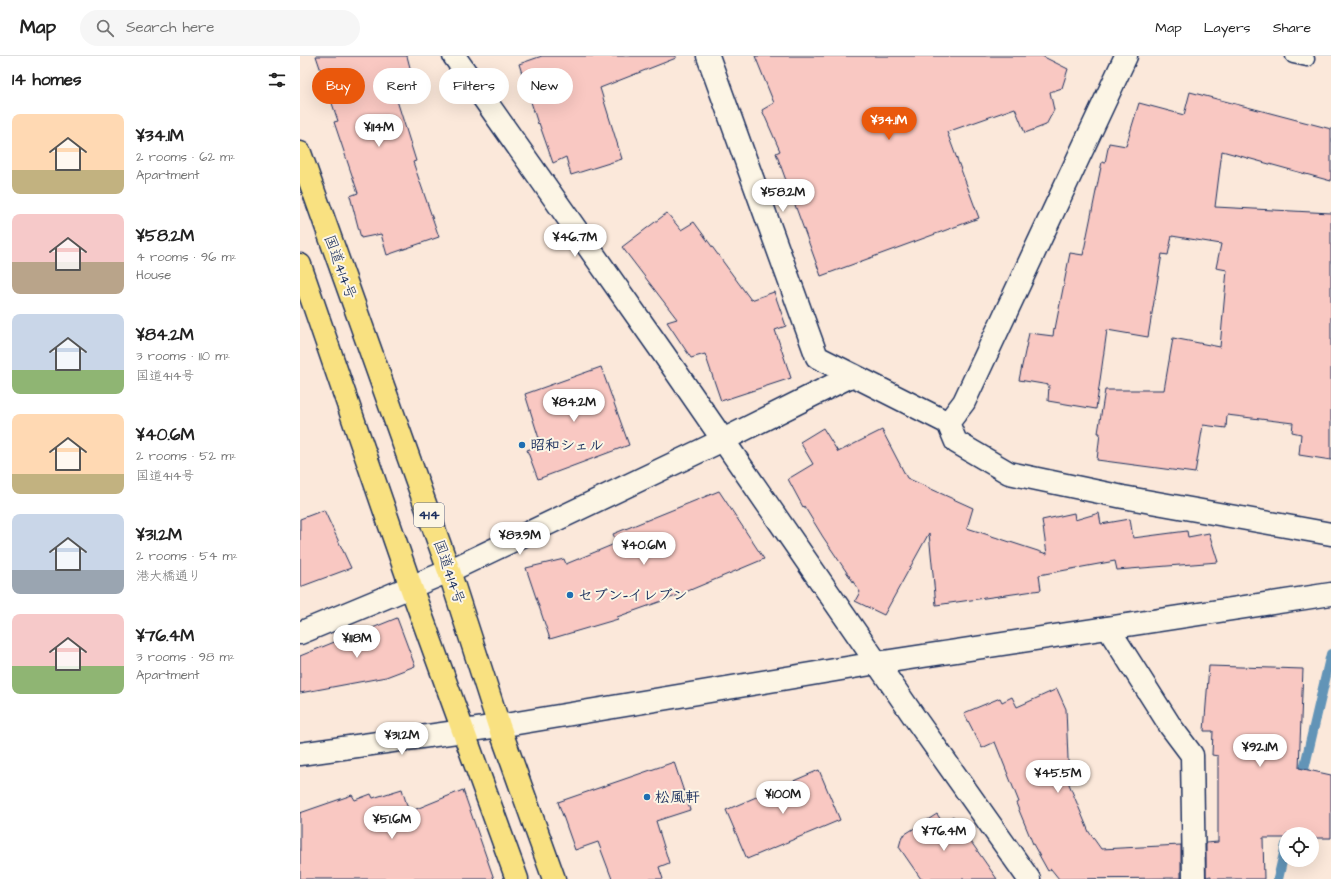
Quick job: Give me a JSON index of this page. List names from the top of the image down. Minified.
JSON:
{"streets":{"highway":["国道414号","414"]},"places":["昭和シェル","セブン-イレブン","松風軒"],"page":{"header":"Map","search":"Search here","nav":["Map","Layers","Share"],"heading":"14 homes","chip":["Buy","Rent","Filters","New"],"list":[{"name":"¥34.1M","note":"2 rooms · 62 m² · Apartment"},{"name":"¥58.2M","note":"4 rooms · 96 m² · House"},{"name":"¥84.2M","note":"3 rooms · 110 m² · 国道414号"},{"name":"¥40.6M","note":"2 rooms · 52 m² · 国道414号"},{"name":"¥31.2M","note":"2 rooms · 54 m² · 港大橋通り"},{"name":"¥76.4M","note":"3 rooms · 98 m² · Apartment"}],"price":["¥34.1M","¥114M","¥58.2M","¥46.7M","¥84.2M","¥83.9M","¥40.6M","¥118M","¥31.2M","¥92.1M","¥45.5M","¥100M","¥51.6M","¥76.4M"]}}
